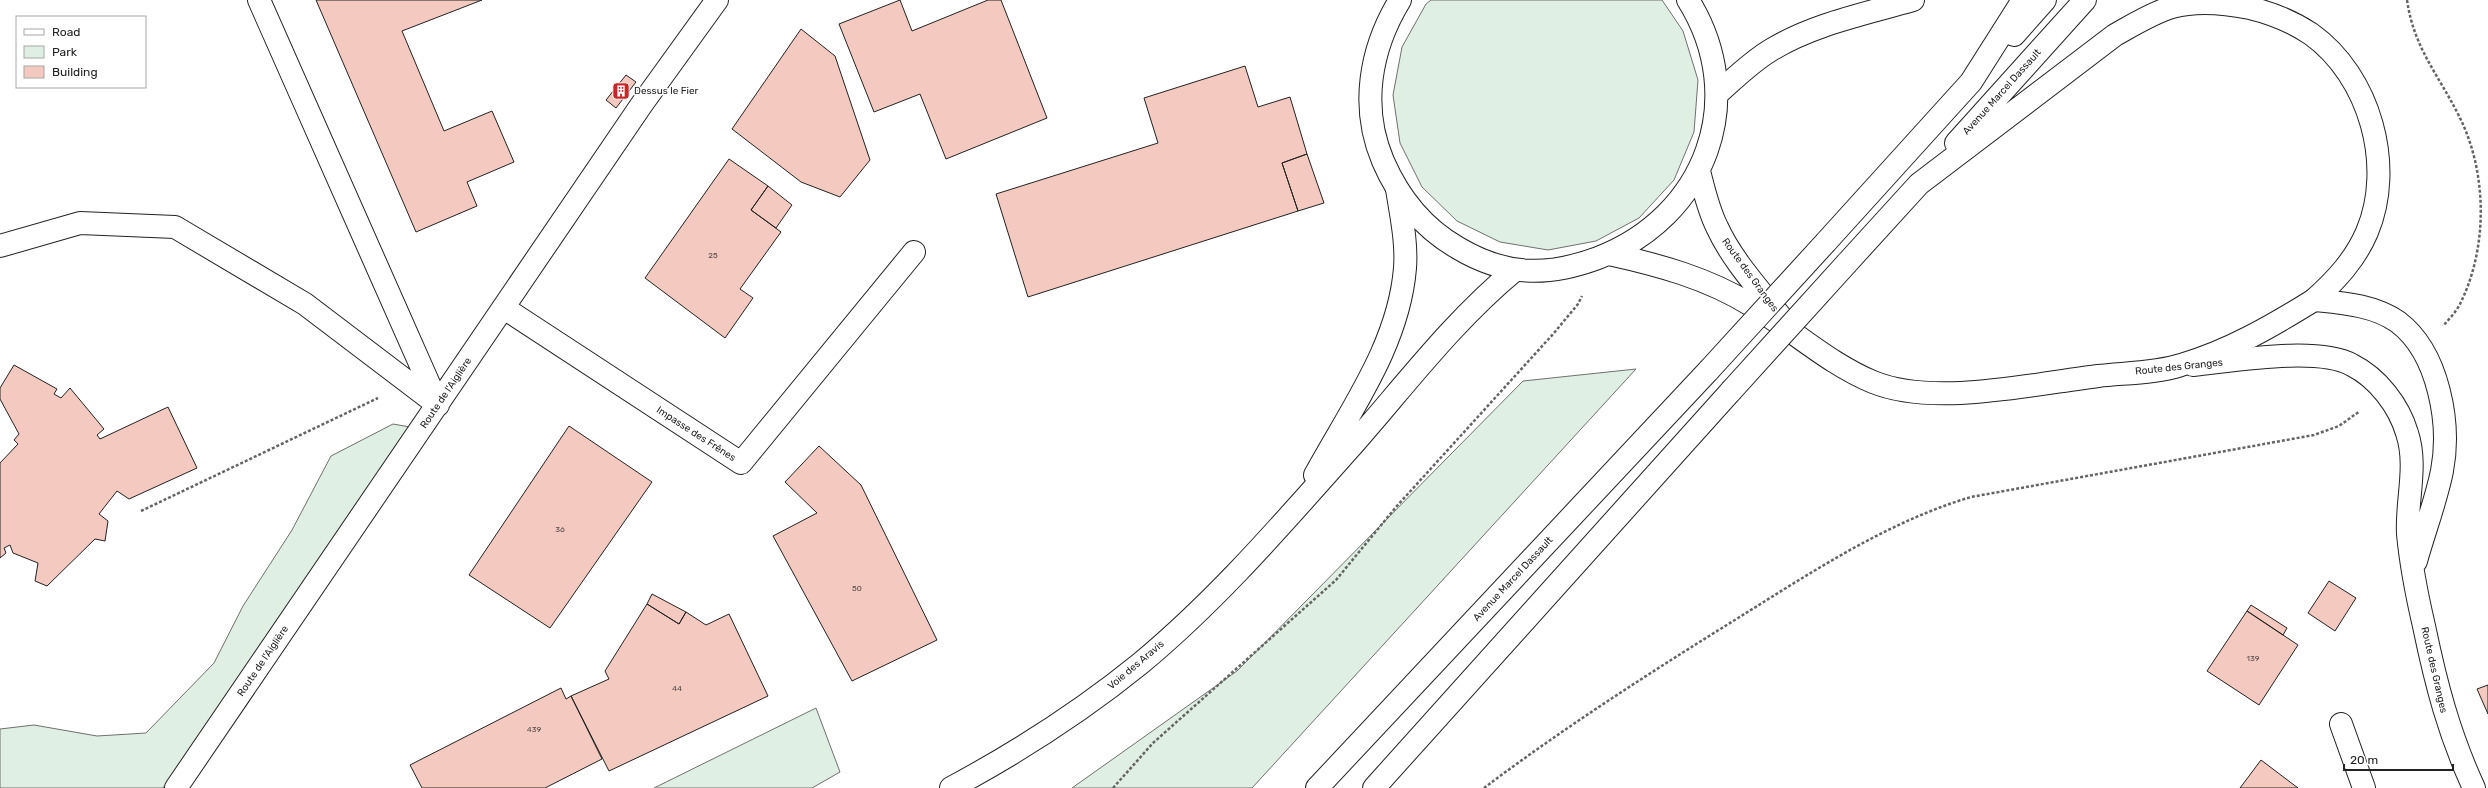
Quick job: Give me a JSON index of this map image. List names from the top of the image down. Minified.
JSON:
{"streets":{"main road":["Avenue Marcel Dassault","Route des Granges","Route de l'Aiglière","Impasse des Frênes","Voie des Aravis"]},"crossings":[["Route de l'Aiglière","Impasse des Frênes"]],"places":{"building":["Dessus le Fier"]},"house_numbers":["25","36","50","139","44","439"],"legend":["Road","Park","Building"],"scale_bar":"20 m"}
